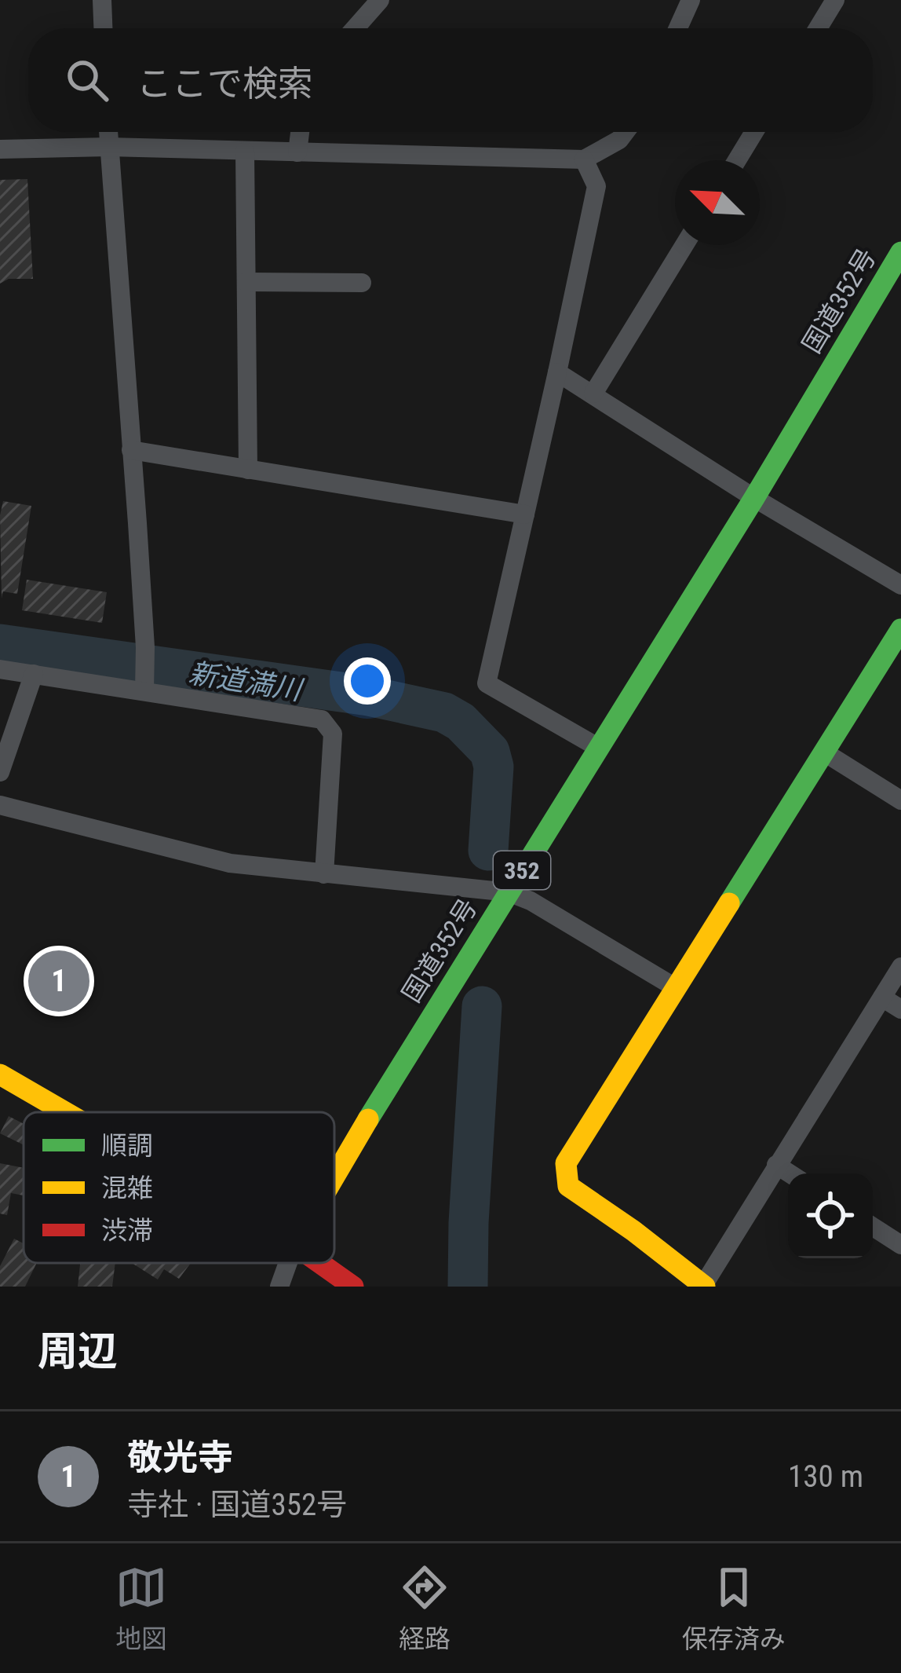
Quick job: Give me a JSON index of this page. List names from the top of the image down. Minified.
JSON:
{"streets":{"main road":["国道352号","352"]},"water":["新道満川"],"legend":["順調","混雑","渋滞"],"north":"top left","page":{"search":"ここで検索","pins":"1","heading":"周辺","list":[{"mark":"1","name":"敬光寺","note":"寺社 · 国道352号","value":"130 m"}],"nav":["地図","経路","保存済み"]}}
